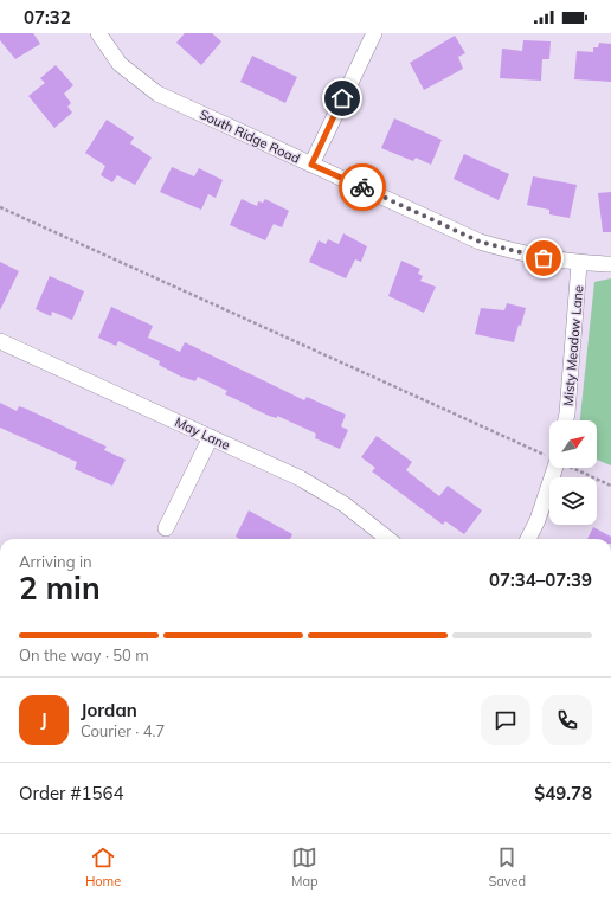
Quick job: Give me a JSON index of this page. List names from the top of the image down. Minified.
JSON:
{"streets":{"street":["South Ridge Road","Misty Meadow Lane","May Lane"]},"crossings":[["South Ridge Road","Misty Meadow Lane"]],"north":"top right","page":{"status":"07:32","heading":["2 min","Arriving in","07:34–07:39"],"panel":["Jordan","Courier · 4.7","Order #1564","$49.78"],"bar":"On the way · 50 m","round":"J","tabs":["Home","Map","Saved"]}}
